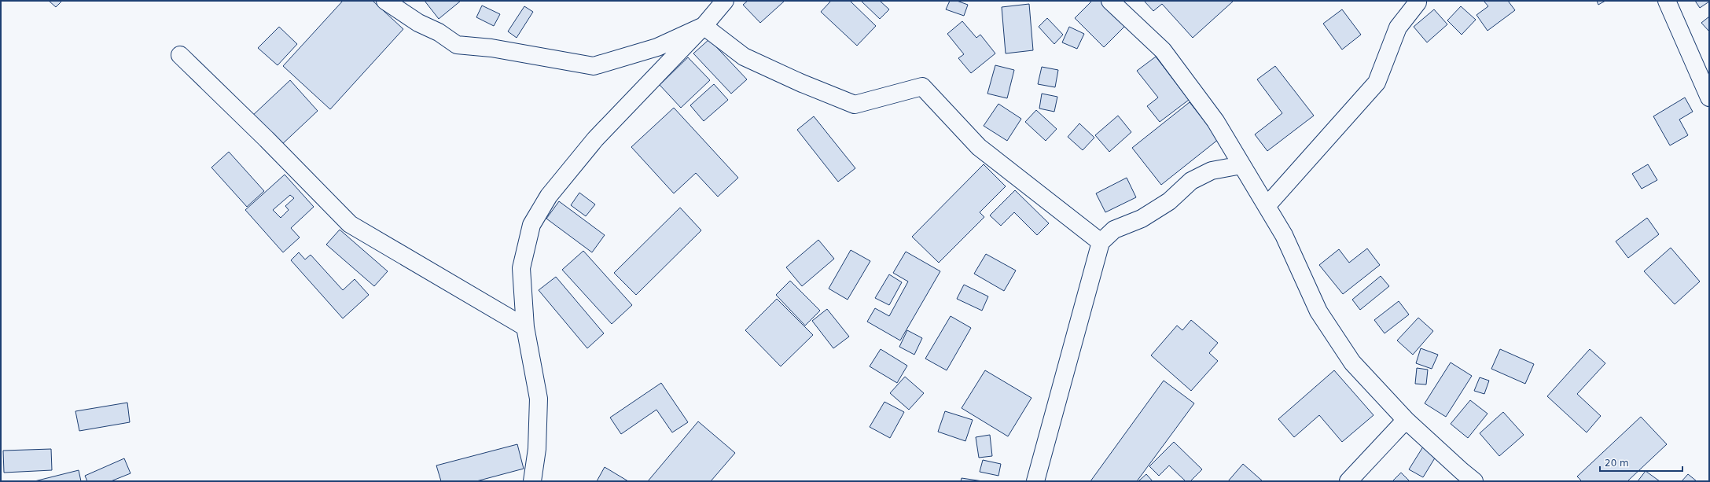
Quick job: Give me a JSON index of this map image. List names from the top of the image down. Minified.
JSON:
{"scale_bar":"20 m"}
